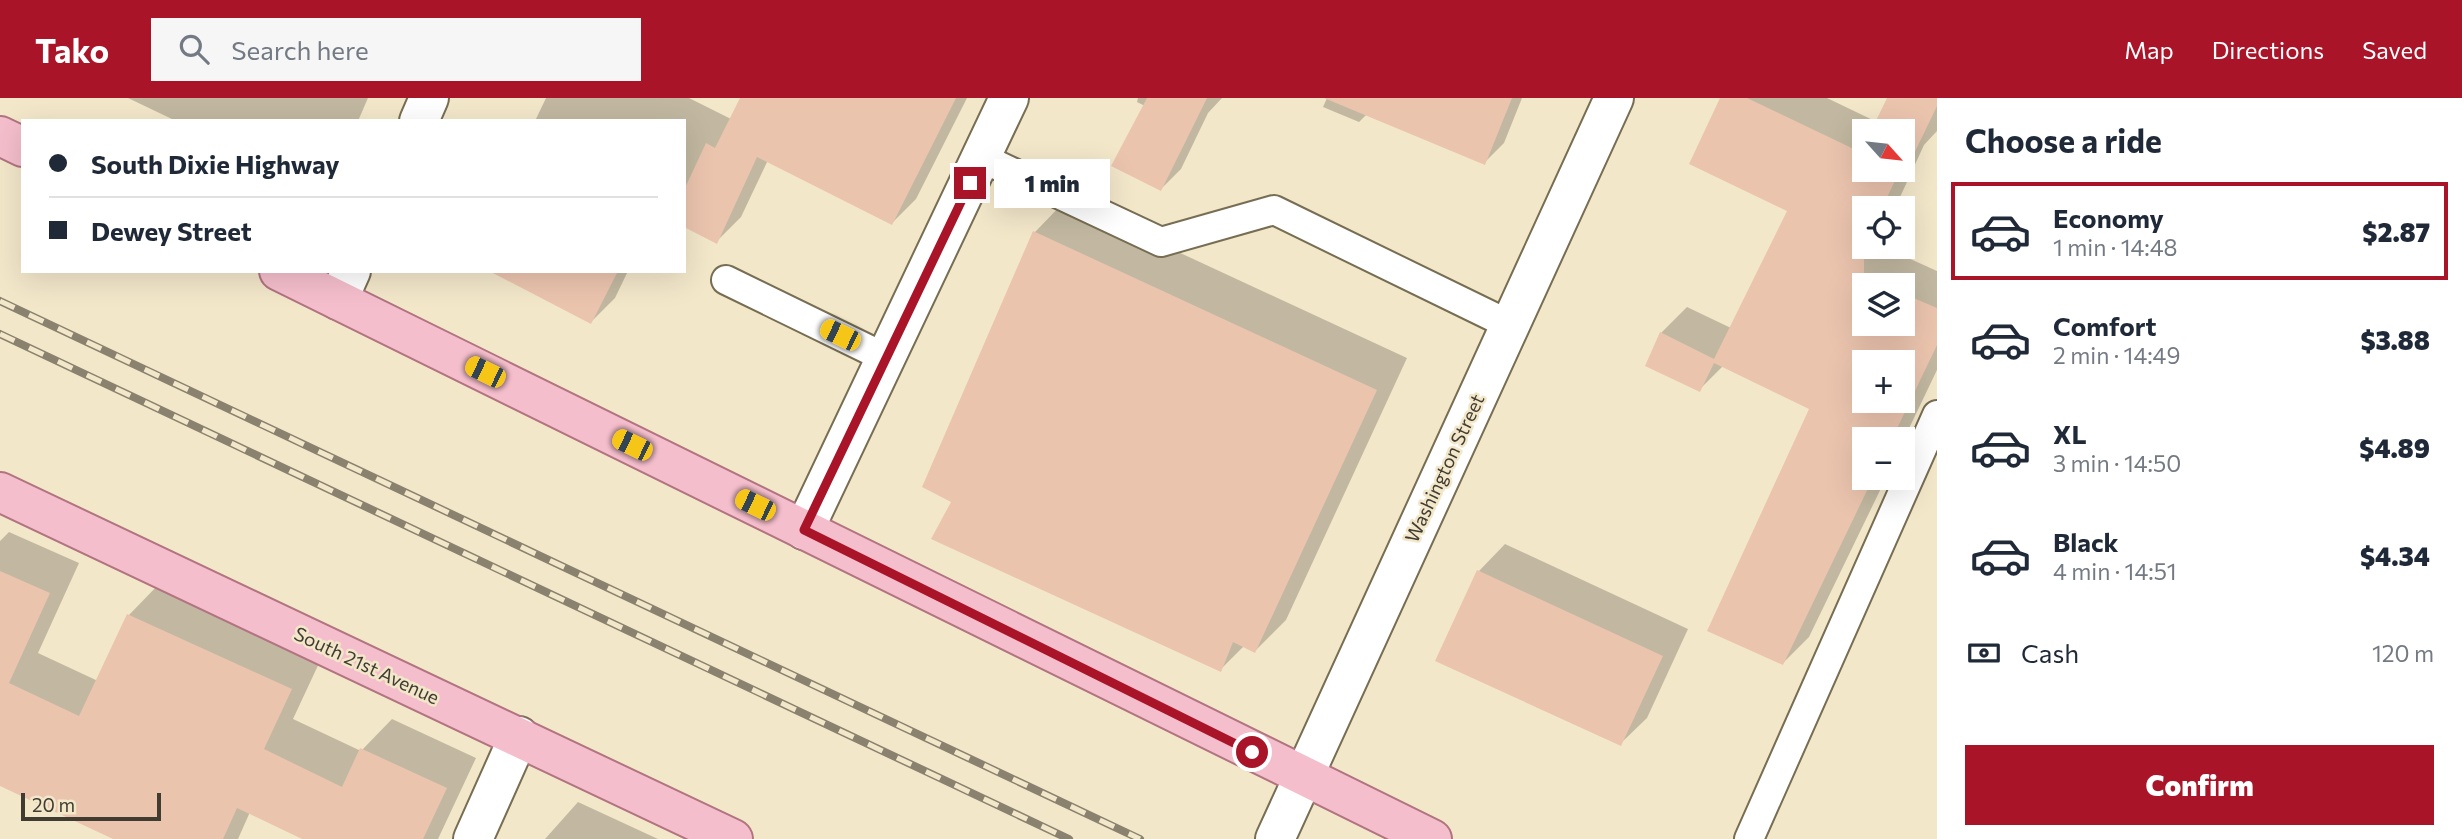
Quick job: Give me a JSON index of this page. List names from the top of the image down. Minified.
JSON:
{"streets":{"main road":["South 21st Avenue"],"street":["Washington Street"]},"scale_bar":"20 m","north":"bottom right","page":{"header":"Tako","search":"Search here","nav":["Map","Directions","Saved"],"heading":"Choose a ride","map_buttons":["+","−"],"banner":["South Dixie Highway","Dewey Street"],"bubble":"1 min","list":[{"name":"Economy","note":"1 min · 14:48","value":"$2.87"},{"name":"Comfort","note":"2 min · 14:49","value":"$3.88"},{"name":"XL","note":"3 min · 14:50","value":"$4.89"},{"name":"Black","note":"4 min · 14:51","value":"$4.34"}],"pay":["Cash","120 m"],"buttons":"Confirm","scale":"20 m"}}
